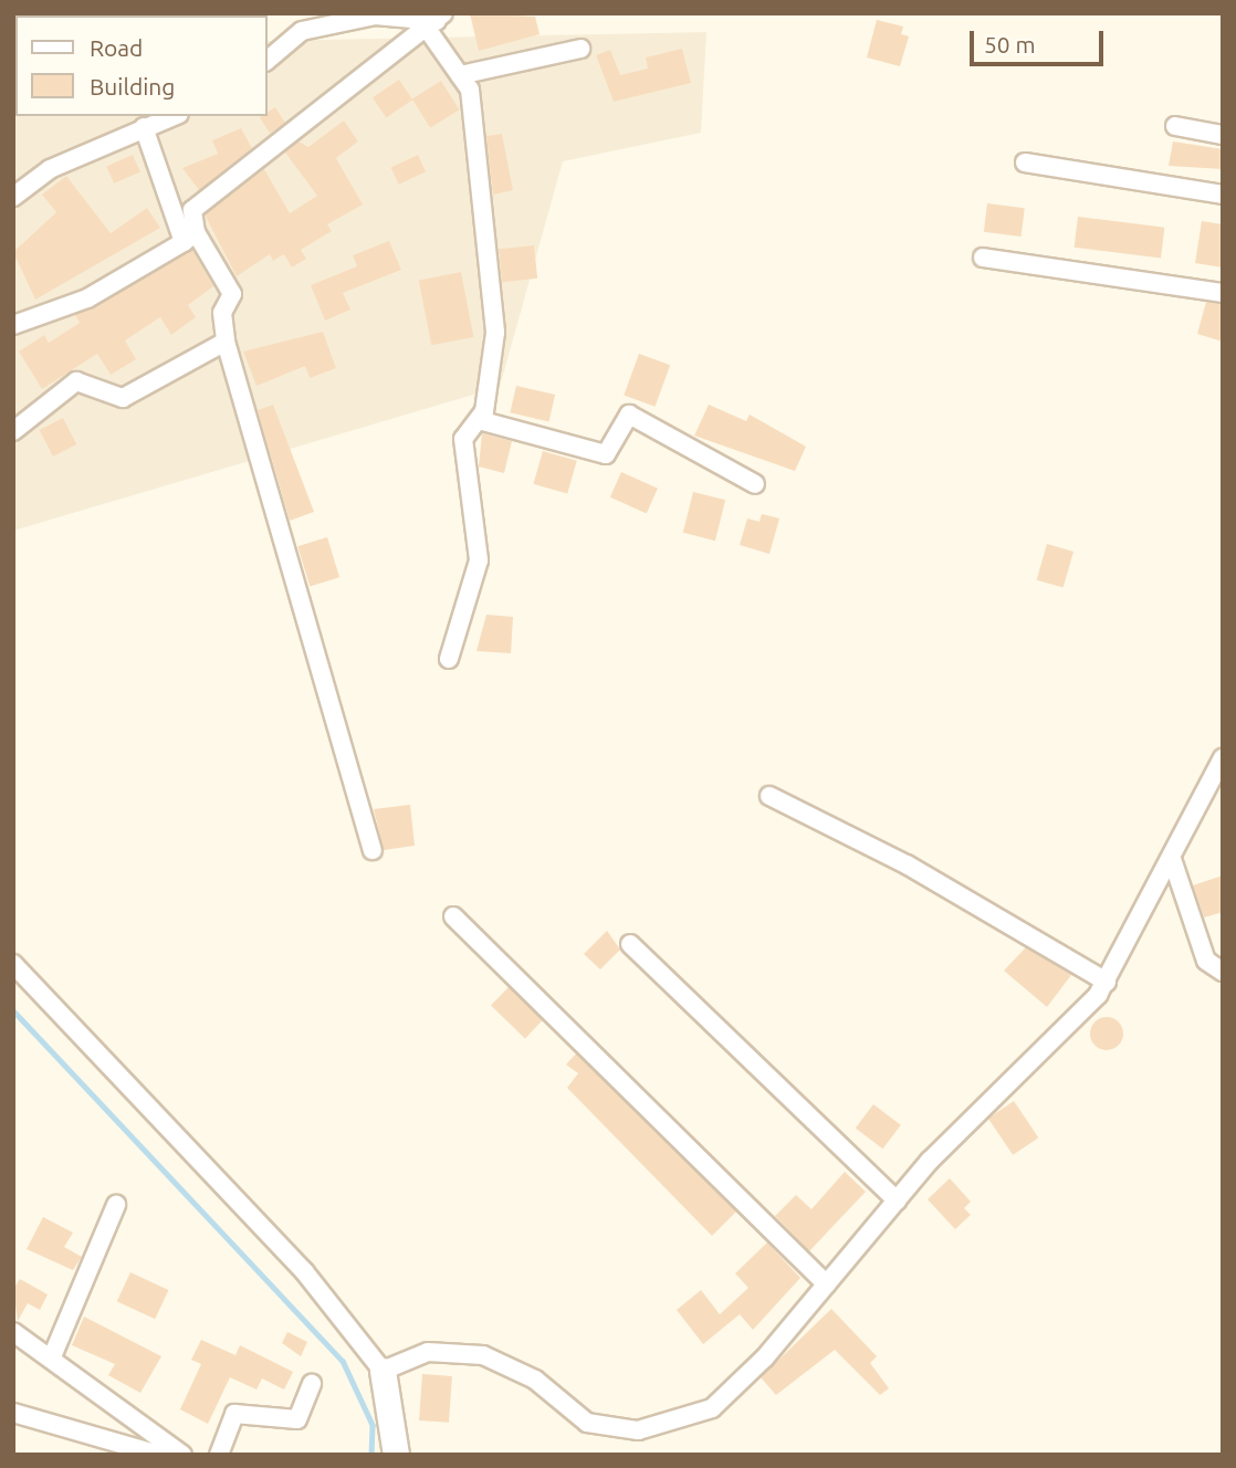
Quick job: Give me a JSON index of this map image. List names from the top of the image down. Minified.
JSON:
{"legend":["Road","Building"],"scale_bar":"50 m"}
